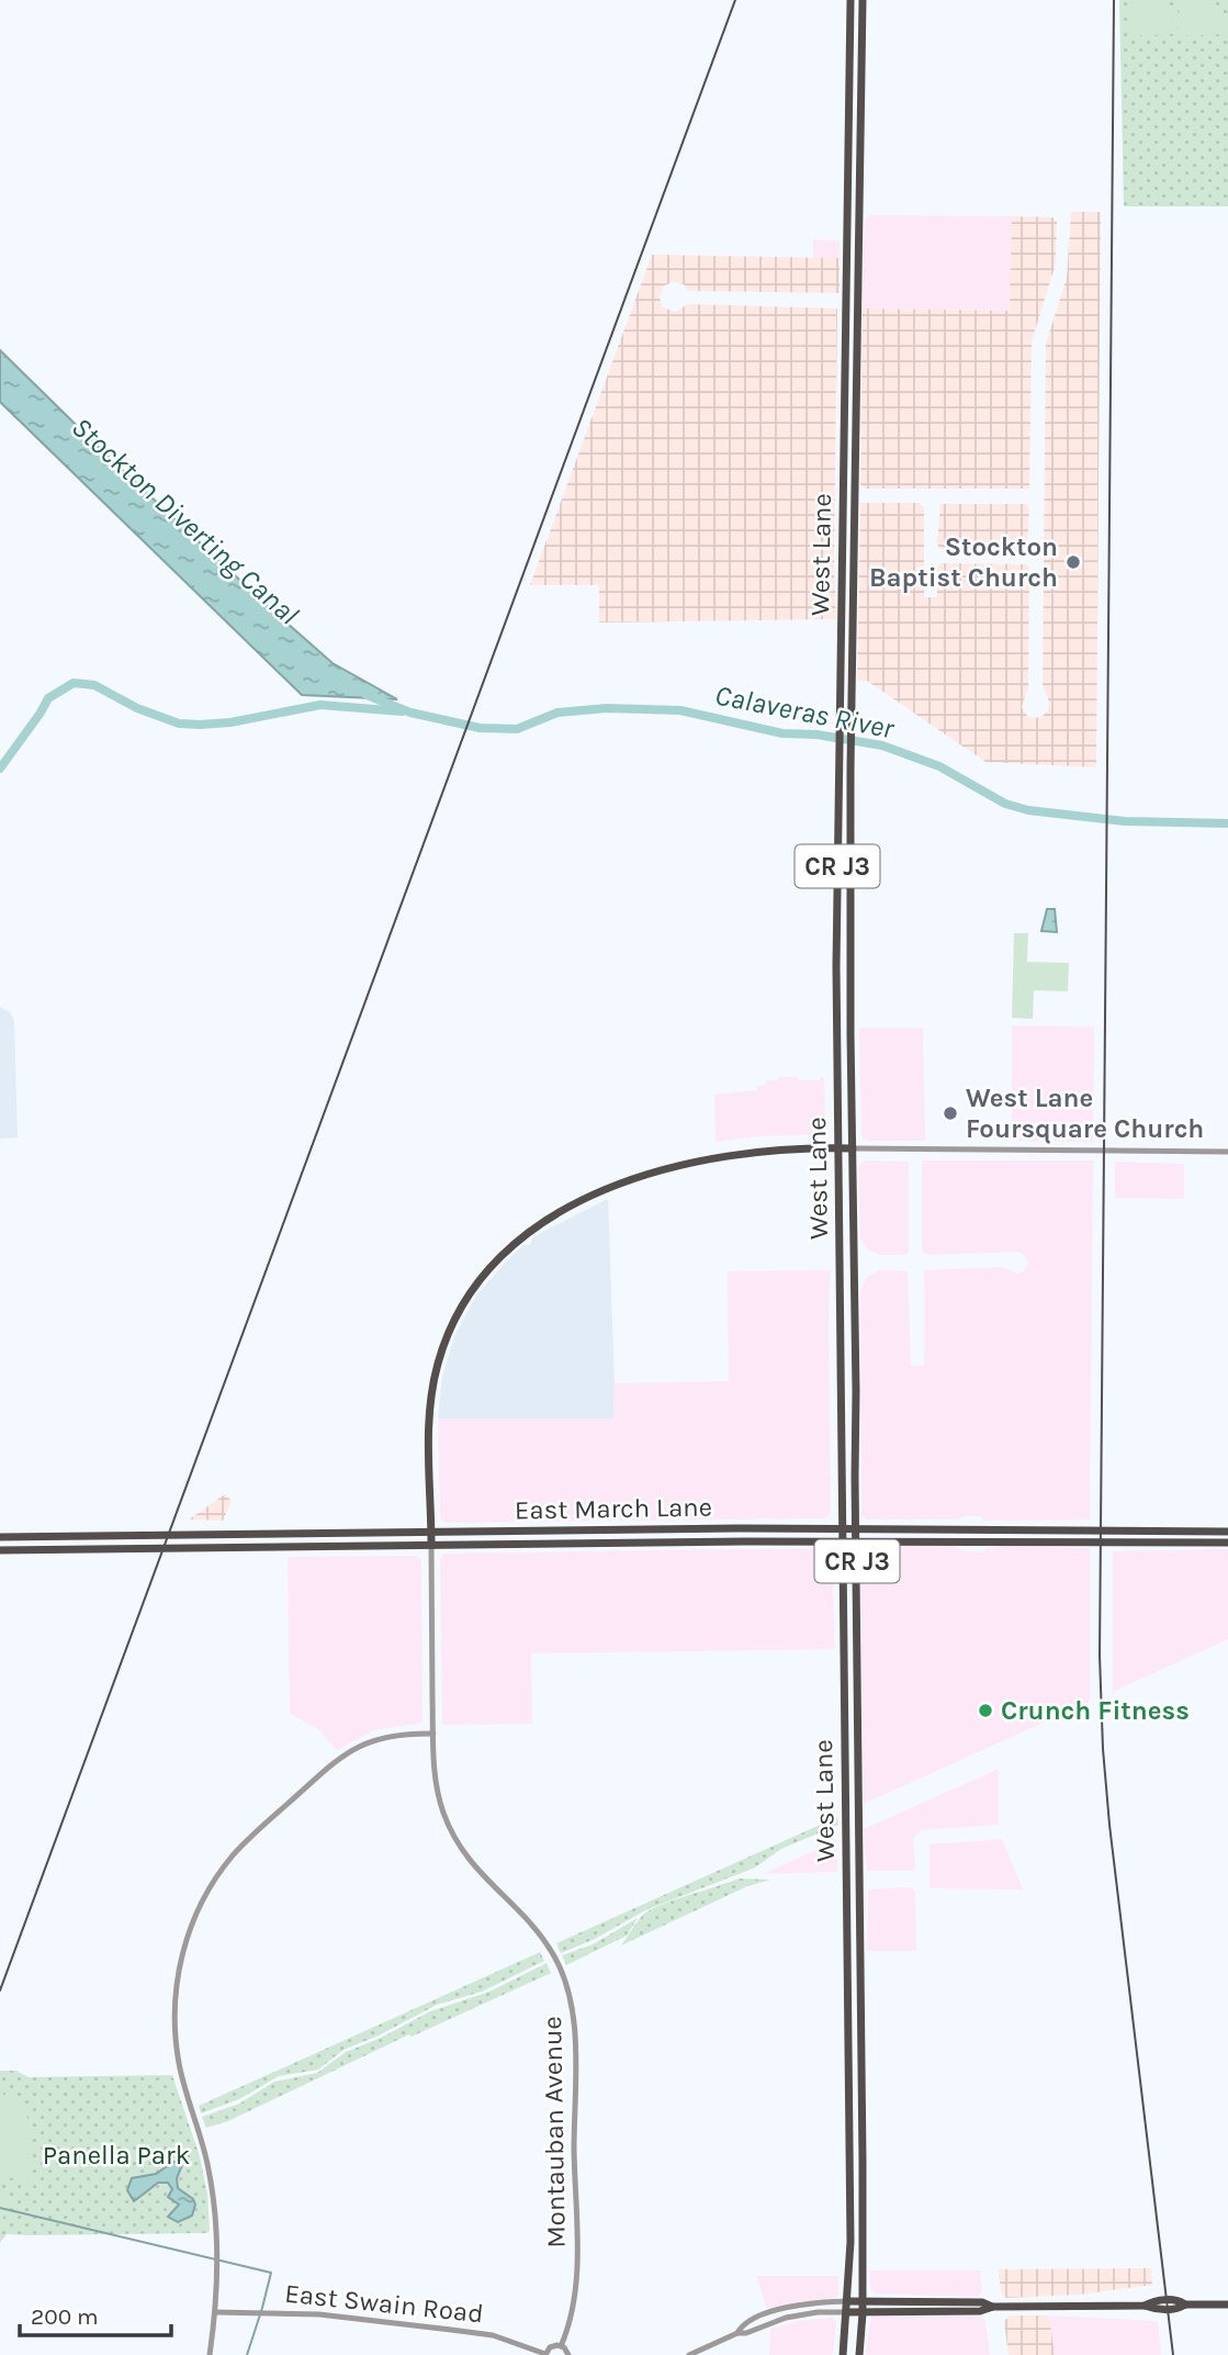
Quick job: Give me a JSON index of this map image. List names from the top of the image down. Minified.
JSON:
{"streets":{"main road":["West Lane","CR J3","East March Lane"],"street":["Montauban Avenue","East Swain Road"]},"crossings":[["West Lane","East March Lane"],["East March Lane","Montauban Avenue"]],"water":["Stockton Diverting Canal","Calaveras River"],"parks":["Panella Park"],"places":["Stockton Baptist Church","West Lane Foursquare Church","Crunch Fitness"],"scale_bar":"200 m"}
